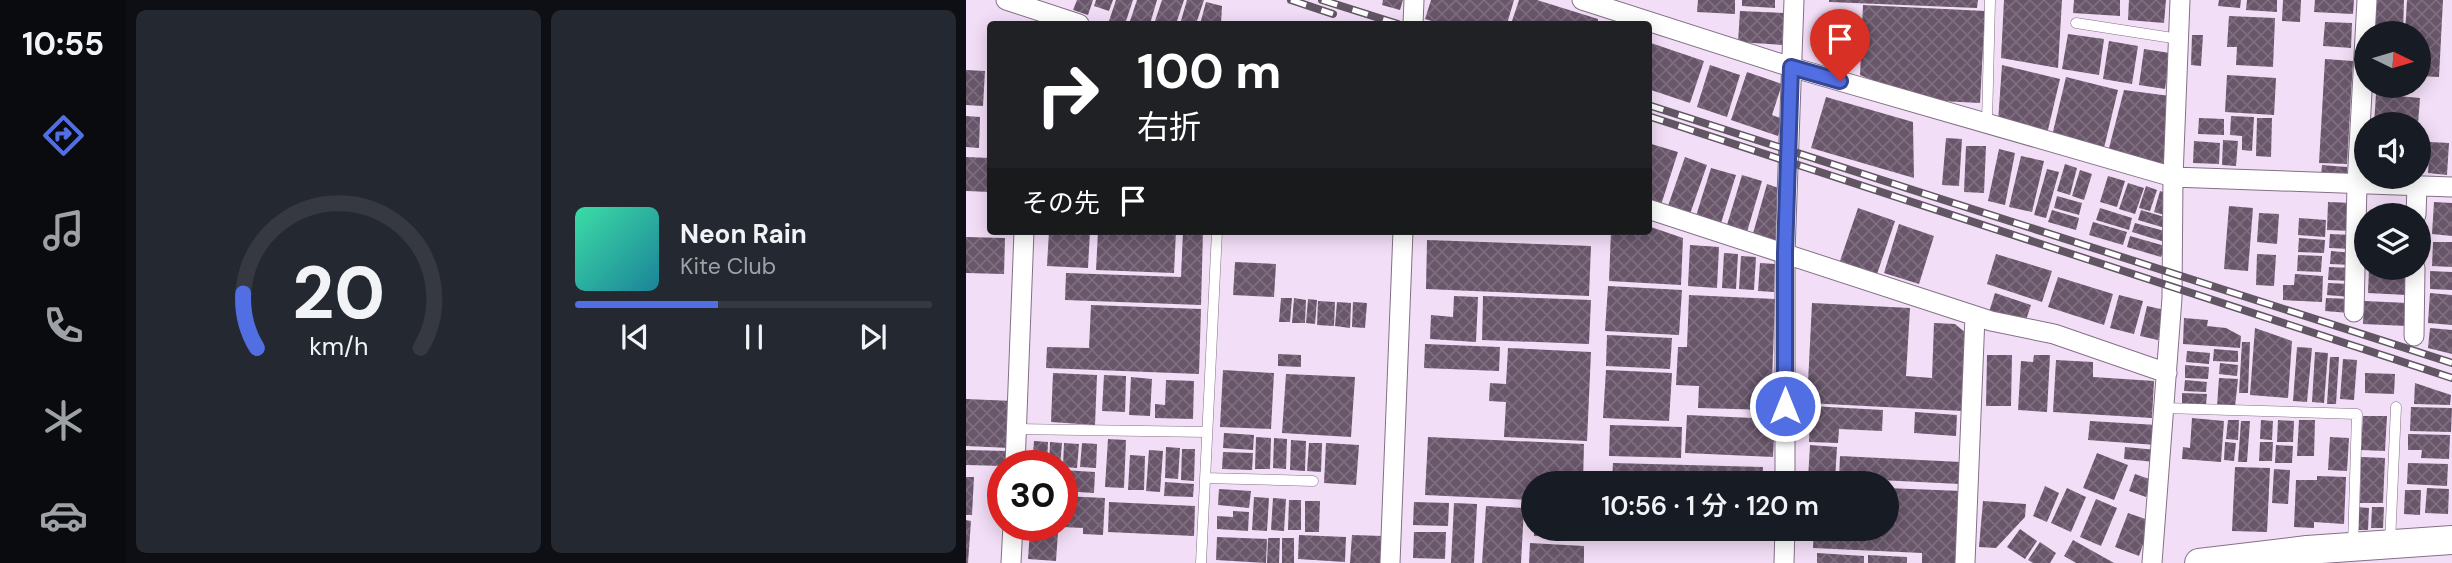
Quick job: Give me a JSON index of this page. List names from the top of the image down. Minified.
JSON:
{"north":"right","page":{"tabs":"10:55","turn":["100 m","右折"],"then":"その先","song":["Neon Rain","Kite Club"],"limit":"30","trip":"10:56 · 1 分 · 120 m","gauge":["20","km/h"]}}
